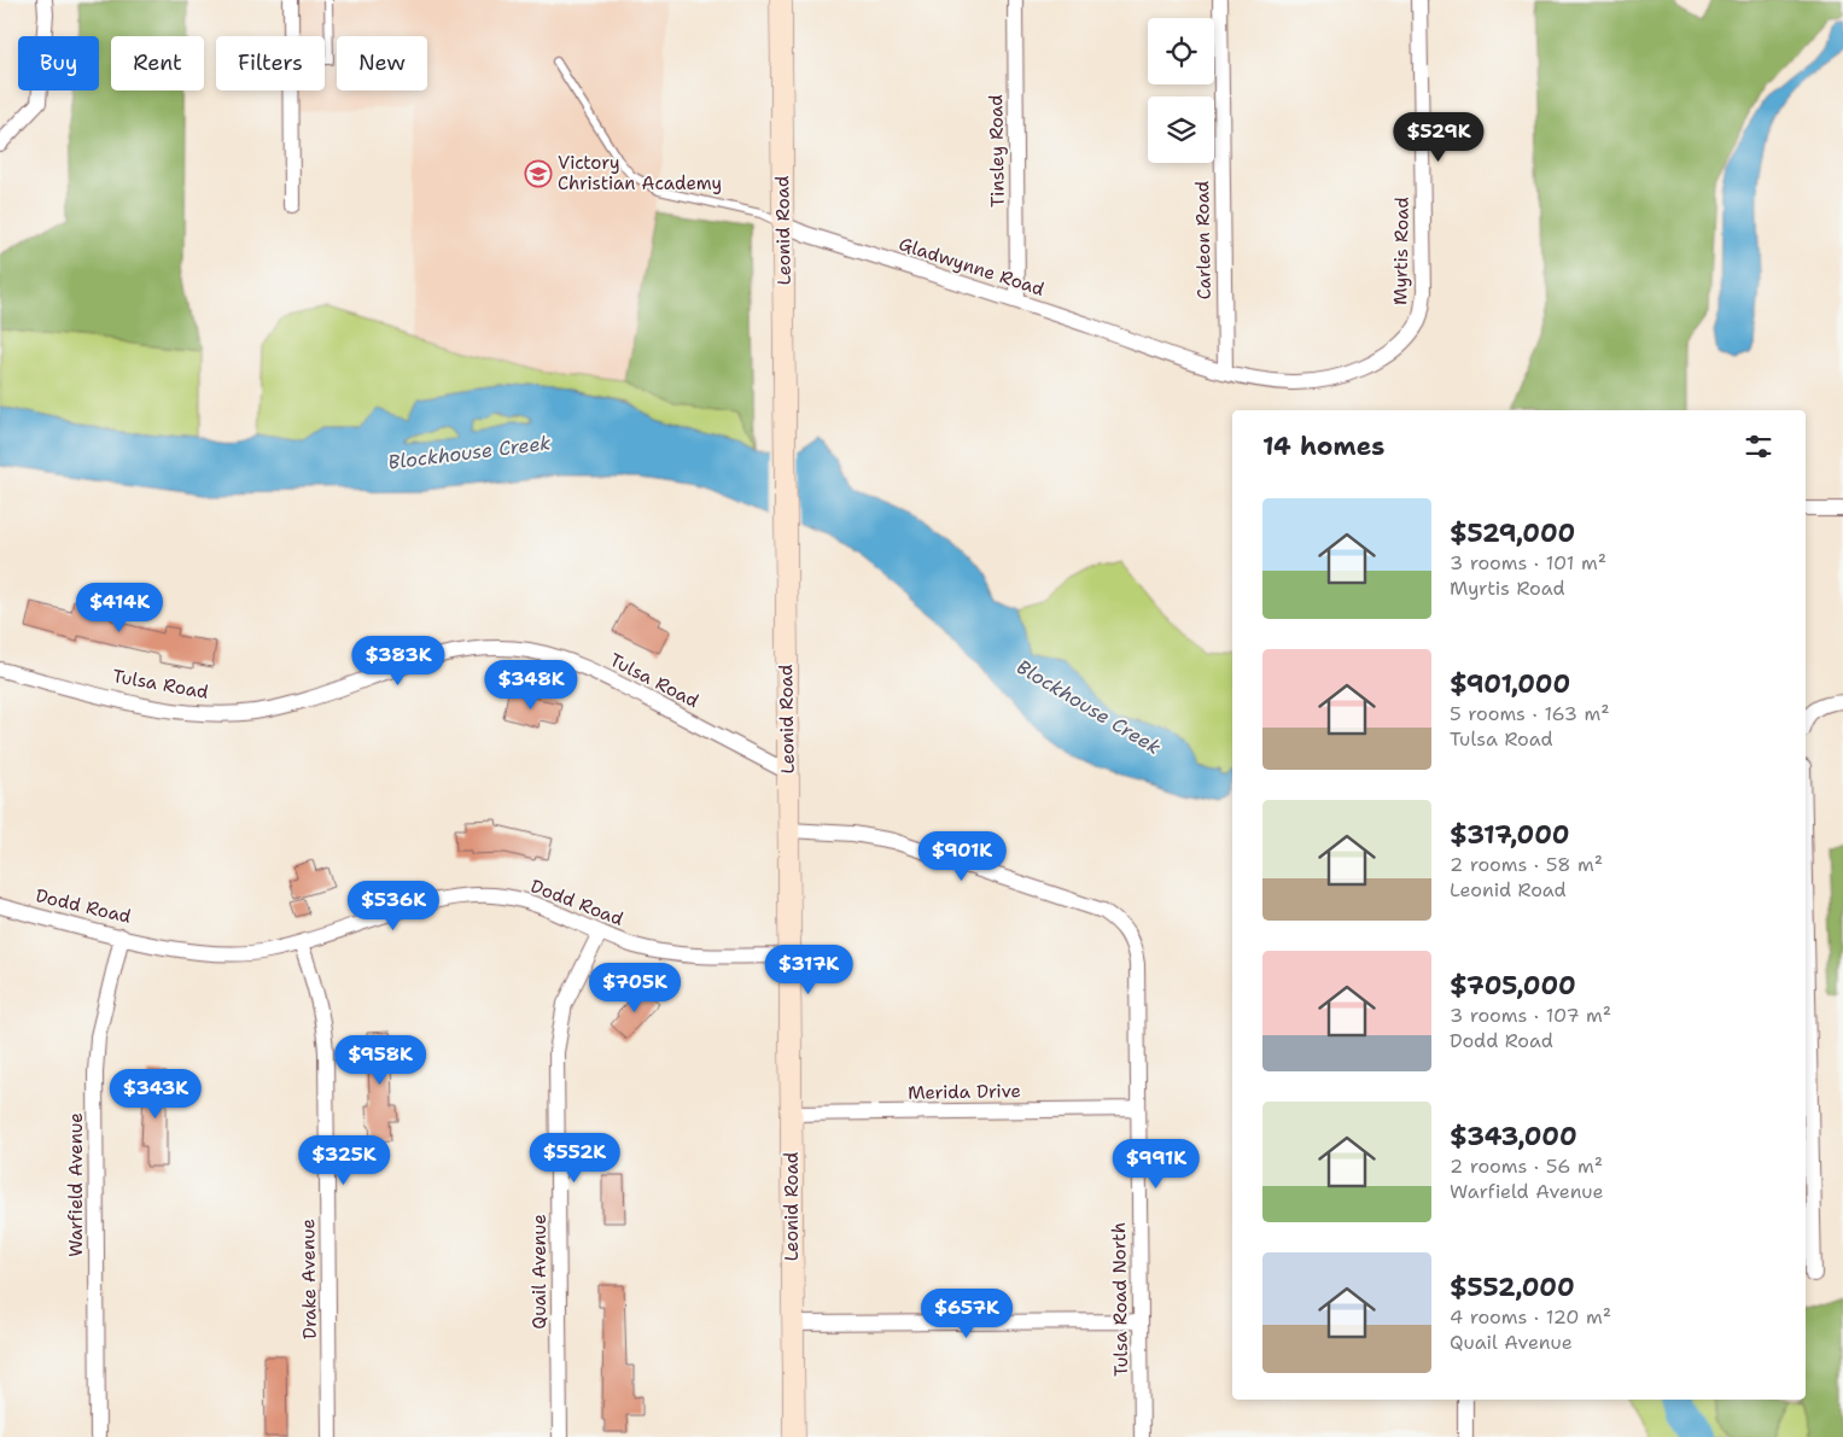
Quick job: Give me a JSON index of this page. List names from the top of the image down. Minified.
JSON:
{"streets":{"street":["Tinsley Road","Leonid Road","Carleon Road","Myrtis Road","Gladwynne Road","Tulsa Road","Dodd Road","Merida Drive","Warfield Avenue","Quail Avenue","Drake Avenue","Tulsa Road North"]},"crossings":[["Tinsley Road","Gladwynne Road"],["Leonid Road","Gladwynne Road"],["Leonid Road","Tulsa Road"],["Leonid Road","Dodd Road"],["Leonid Road","Merida Drive"],["Leonid Road","Tulsa Road North"],["Carleon Road","Gladwynne Road"],["Myrtis Road","Gladwynne Road"],["Dodd Road","Warfield Avenue"],["Dodd Road","Quail Avenue"],["Dodd Road","Drake Avenue"],["Merida Drive","Tulsa Road North"]],"water":["Blockhouse Creek"],"places":{"school or university":["Victory Christian Academy"]},"page":{"chip":["Buy","Rent","Filters","New"],"price":["$529K","$414K","$383K","$348K","$901K","$536K","$317K","$705K","$958K","$343K","$552K","$325K","$991K","$657K"],"heading":"14 homes","list":[{"name":"$529,000","note":"3 rooms · 101 m² · Myrtis Road"},{"name":"$901,000","note":"5 rooms · 163 m² · Tulsa Road"},{"name":"$317,000","note":"2 rooms · 58 m² · Leonid Road"},{"name":"$705,000","note":"3 rooms · 107 m² · Dodd Road"},{"name":"$343,000","note":"2 rooms · 56 m² · Warfield Avenue"},{"name":"$552,000","note":"4 rooms · 120 m² · Quail Avenue"}]}}
